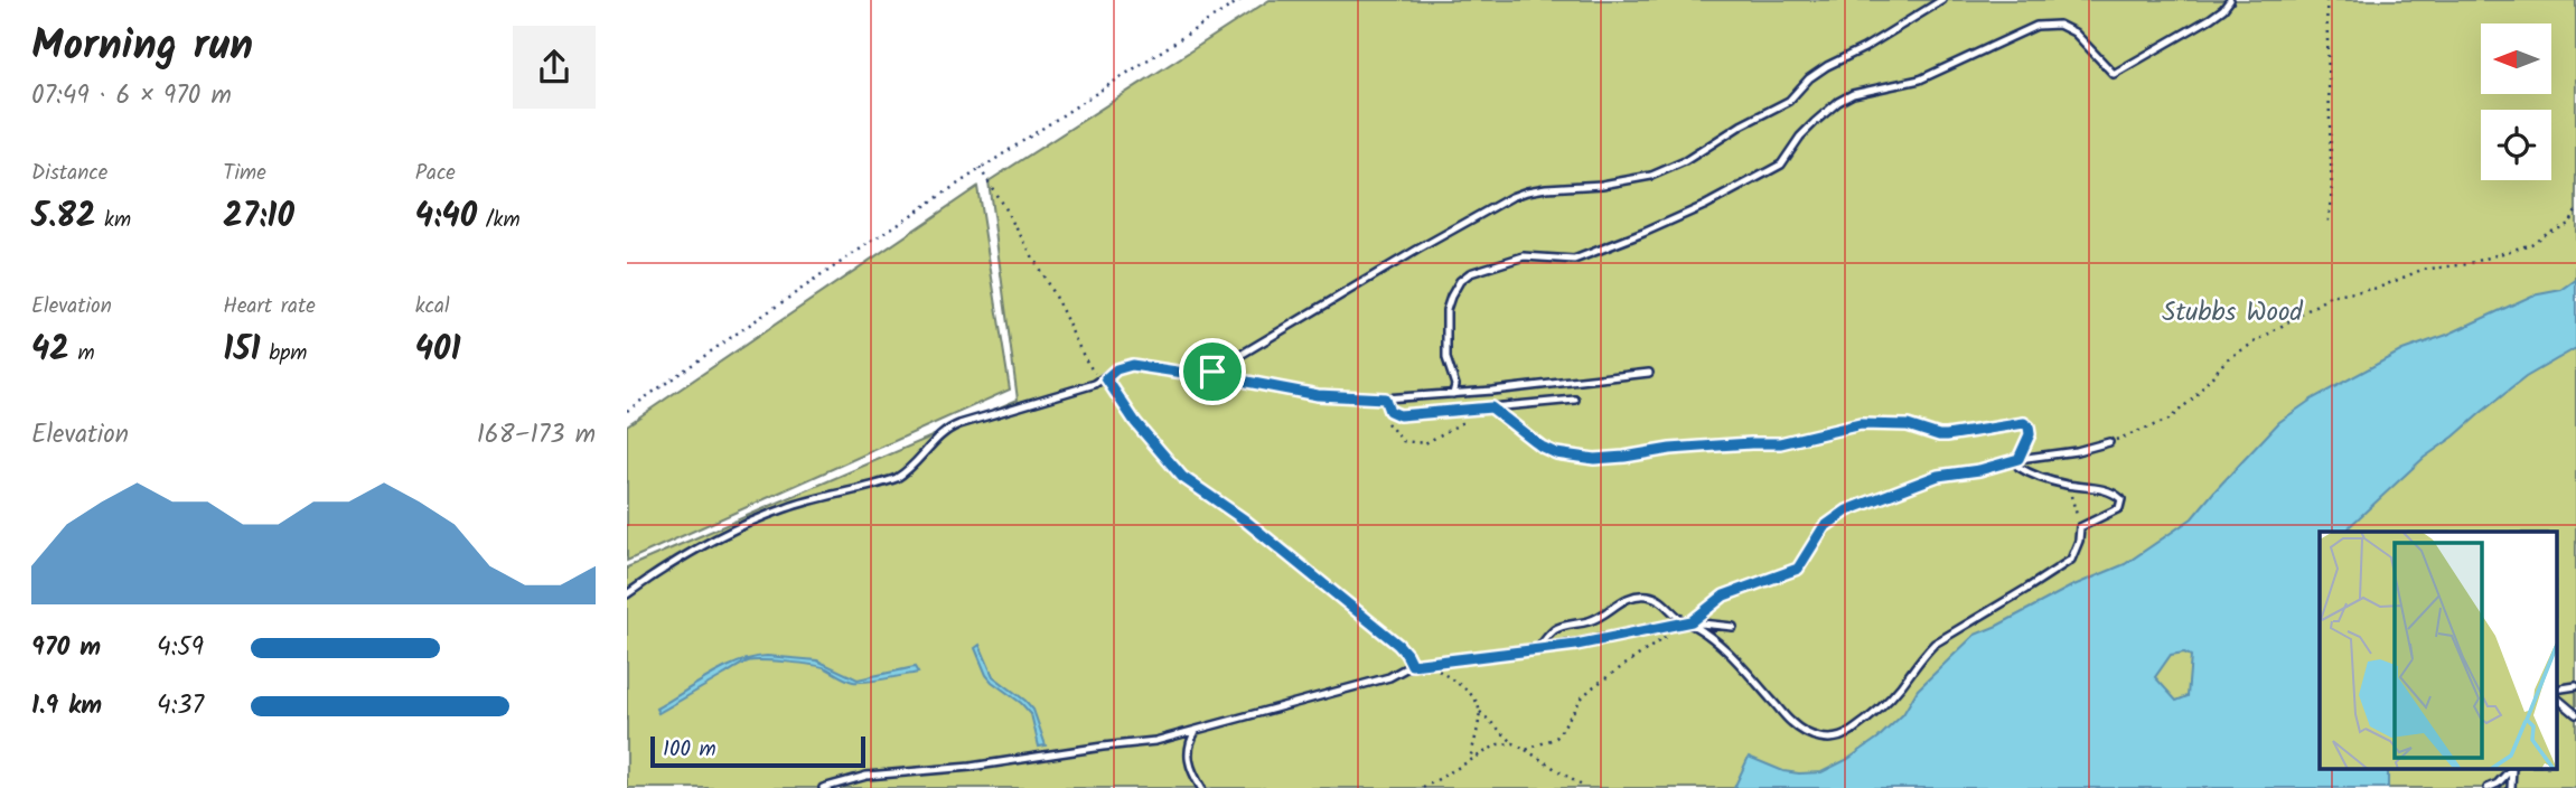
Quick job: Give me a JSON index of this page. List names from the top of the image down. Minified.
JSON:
{"parks":["Stubbs Wood"],"scale_bar":"100 m","north":"left","page":{"heading":["Morning run","07:49 · 6 × 970 m"],"stats":[["Distance","5.82 km"],["Time","27:10"],["Pace","4:40 /km"],["Elevation","42 m"],["Heart rate","151 bpm"],["kcal","401"]],"chart":["Elevation","168–173 m"],"list":[{"name":"970 m","note":"4:59"},{"name":"1.9 km","note":"4:37"}],"scale":"100 m"}}
